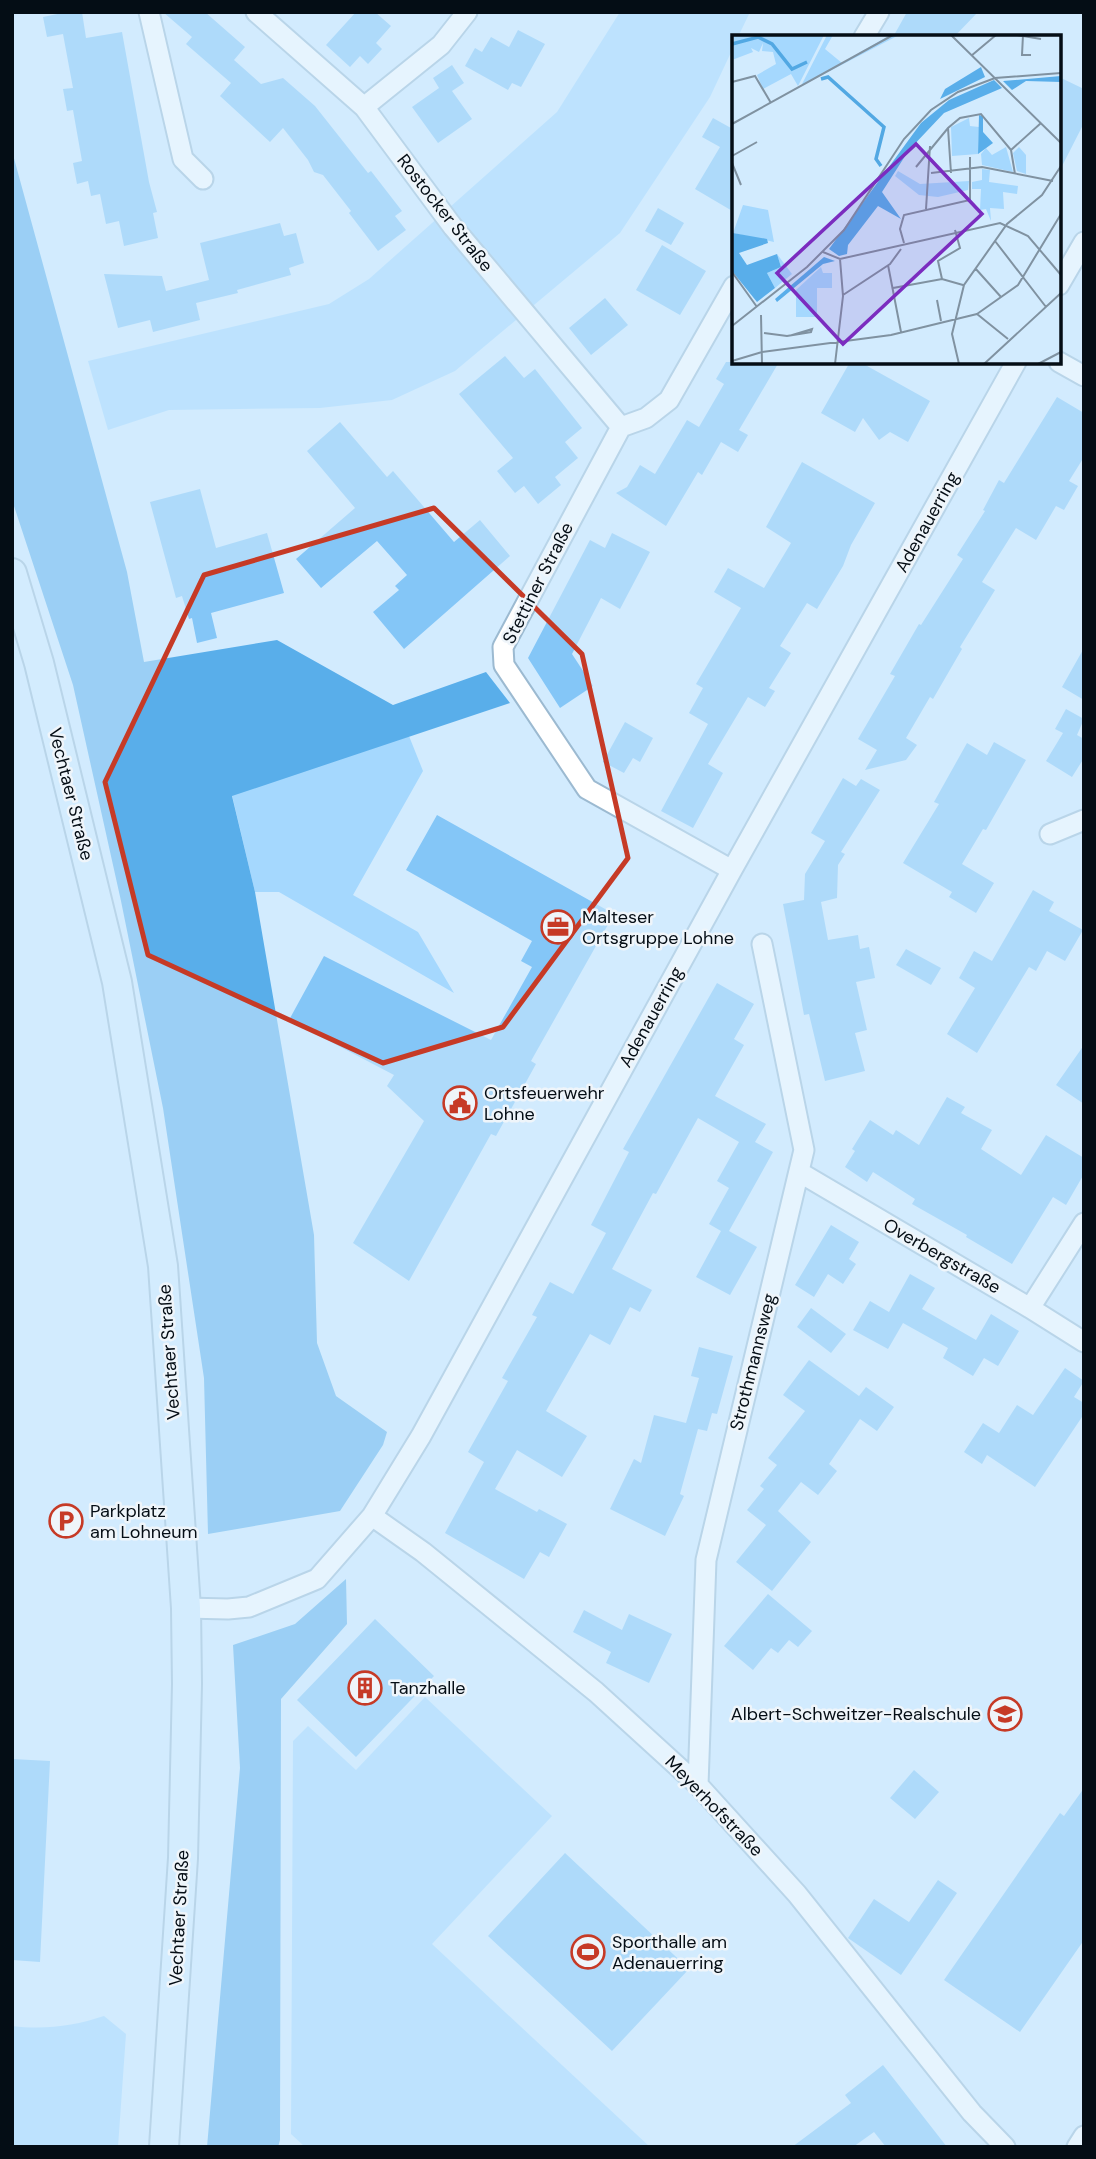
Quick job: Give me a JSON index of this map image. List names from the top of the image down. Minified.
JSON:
{"streets":{"main road":["Vechtaer Straße"],"street":["Rostocker Straße","Adenauerring","Stettiner Straße","Overbergstraße","Strothmannsweg","Meyerhofstraße"]},"crossings":[["Rostocker Straße","Stettiner Straße"],["Adenauerring","Stettiner Straße"],["Adenauerring","Vechtaer Straße"],["Adenauerring","Meyerhofstraße"],["Overbergstraße","Strothmannsweg"],["Strothmannsweg","Meyerhofstraße"]],"places":{"office":["Malteser Ortsgruppe Lohne"],"public building":["Ortsfeuerwehr Lohne"],"parking":["Parkplatz am Lohneum"],"building":["Tanzhalle"],"school or university":["Albert-Schweitzer-Realschule"],"sports":["Sporthalle am Adenauerring"]}}
